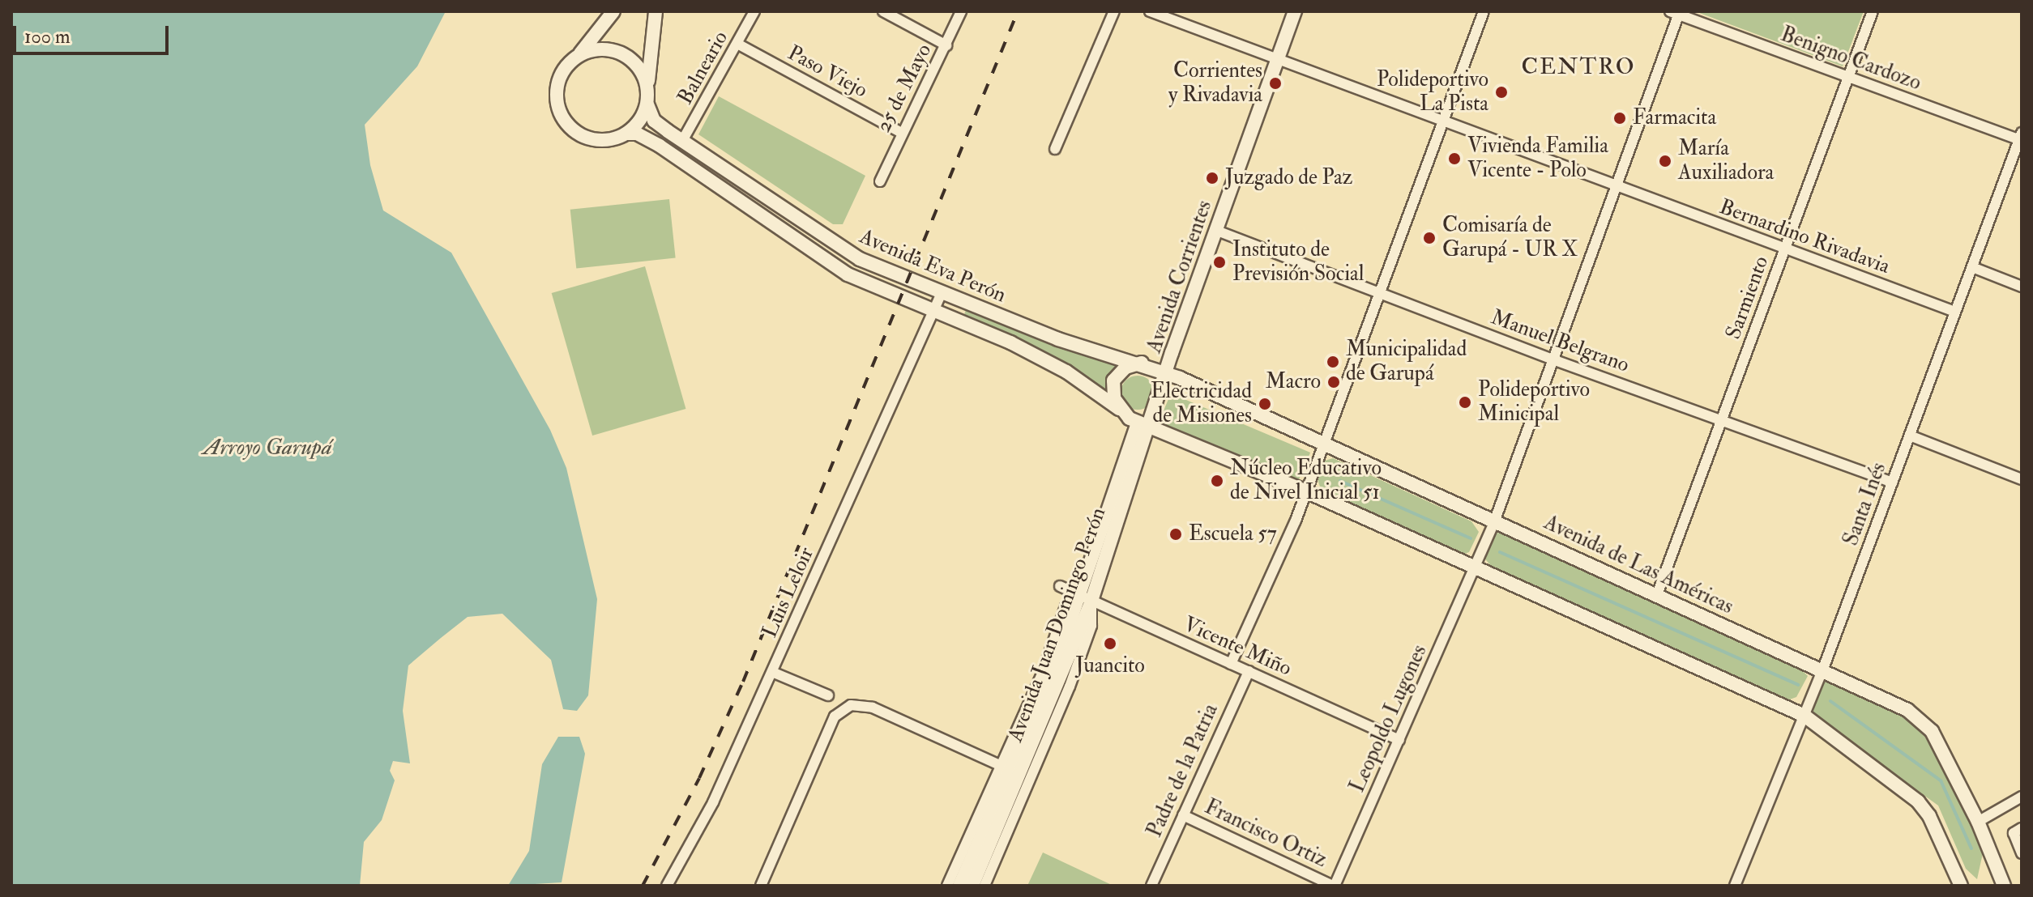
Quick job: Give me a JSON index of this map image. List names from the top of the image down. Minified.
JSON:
{"streets":{"main road":["Avenida Eva Perón","Avenida Corrientes","Avenida de Las Américas","Avenida Juan Domingo Perón"],"street":["Benigno Cardozo","Balneario","Paso Viejo","25 de Mayo","Bernardino Rivadavia","Sarmiento","Manuel Belgrano","Santa Inés","Luis Leloir","Vicente Miño","Leopoldo Lugones","Padre de la Patria","Francisco Ortiz"]},"crossings":[["Benigno Cardozo","Sarmiento"],["Benigno Cardozo","Santa Inés"],["Benigno Cardozo","Leopoldo Lugones"],["Balneario","Paso Viejo"],["Balneario","Avenida Eva Perón"],["Paso Viejo","25 de Mayo"],["Bernardino Rivadavia","Avenida Corrientes"],["Bernardino Rivadavia","Sarmiento"],["Bernardino Rivadavia","Santa Inés"],["Bernardino Rivadavia","Leopoldo Lugones"],["Avenida Eva Perón","Avenida Corrientes"],["Avenida Eva Perón","Avenida de Las Américas"],["Avenida Eva Perón","Luis Leloir"],["Avenida Eva Perón","Avenida Juan Domingo Perón"],["Avenida Corrientes","Manuel Belgrano"],["Avenida Corrientes","Avenida de Las Américas"],["Avenida Corrientes","Avenida Juan Domingo Perón"],["Sarmiento","Manuel Belgrano"],["Sarmiento","Avenida de Las Américas"],["Manuel Belgrano","Santa Inés"],["Manuel Belgrano","Leopoldo Lugones"],["Santa Inés","Avenida de Las Américas"],["Avenida de Las Américas","Avenida Juan Domingo Perón"],["Avenida de Las Américas","Leopoldo Lugones"],["Avenida Juan Domingo Perón","Vicente Miño"],["Vicente Miño","Leopoldo Lugones"],["Vicente Miño","Padre de la Patria"],["Leopoldo Lugones","Francisco Ortiz"],["Padre de la Patria","Francisco Ortiz"]],"districts":["CENTRO"],"water":["Arroyo Garupá"],"places":["Corrientes y Rivadavia","Polideportivo La Pista","Farmacita","Vivienda Familia Vicente - Polo","María Auxiliadora","Juzgado de Paz","Comisaría de Garupá - UR X","Instituto de Previsión Social","Municipalidad de Garupá","Macro","Polideportivo Minicipal","Electricidad de Misiones","Núcleo Educativo de Nivel Inicial 51","Escuela 57","Juancito"],"scale_bar":"100 m"}
